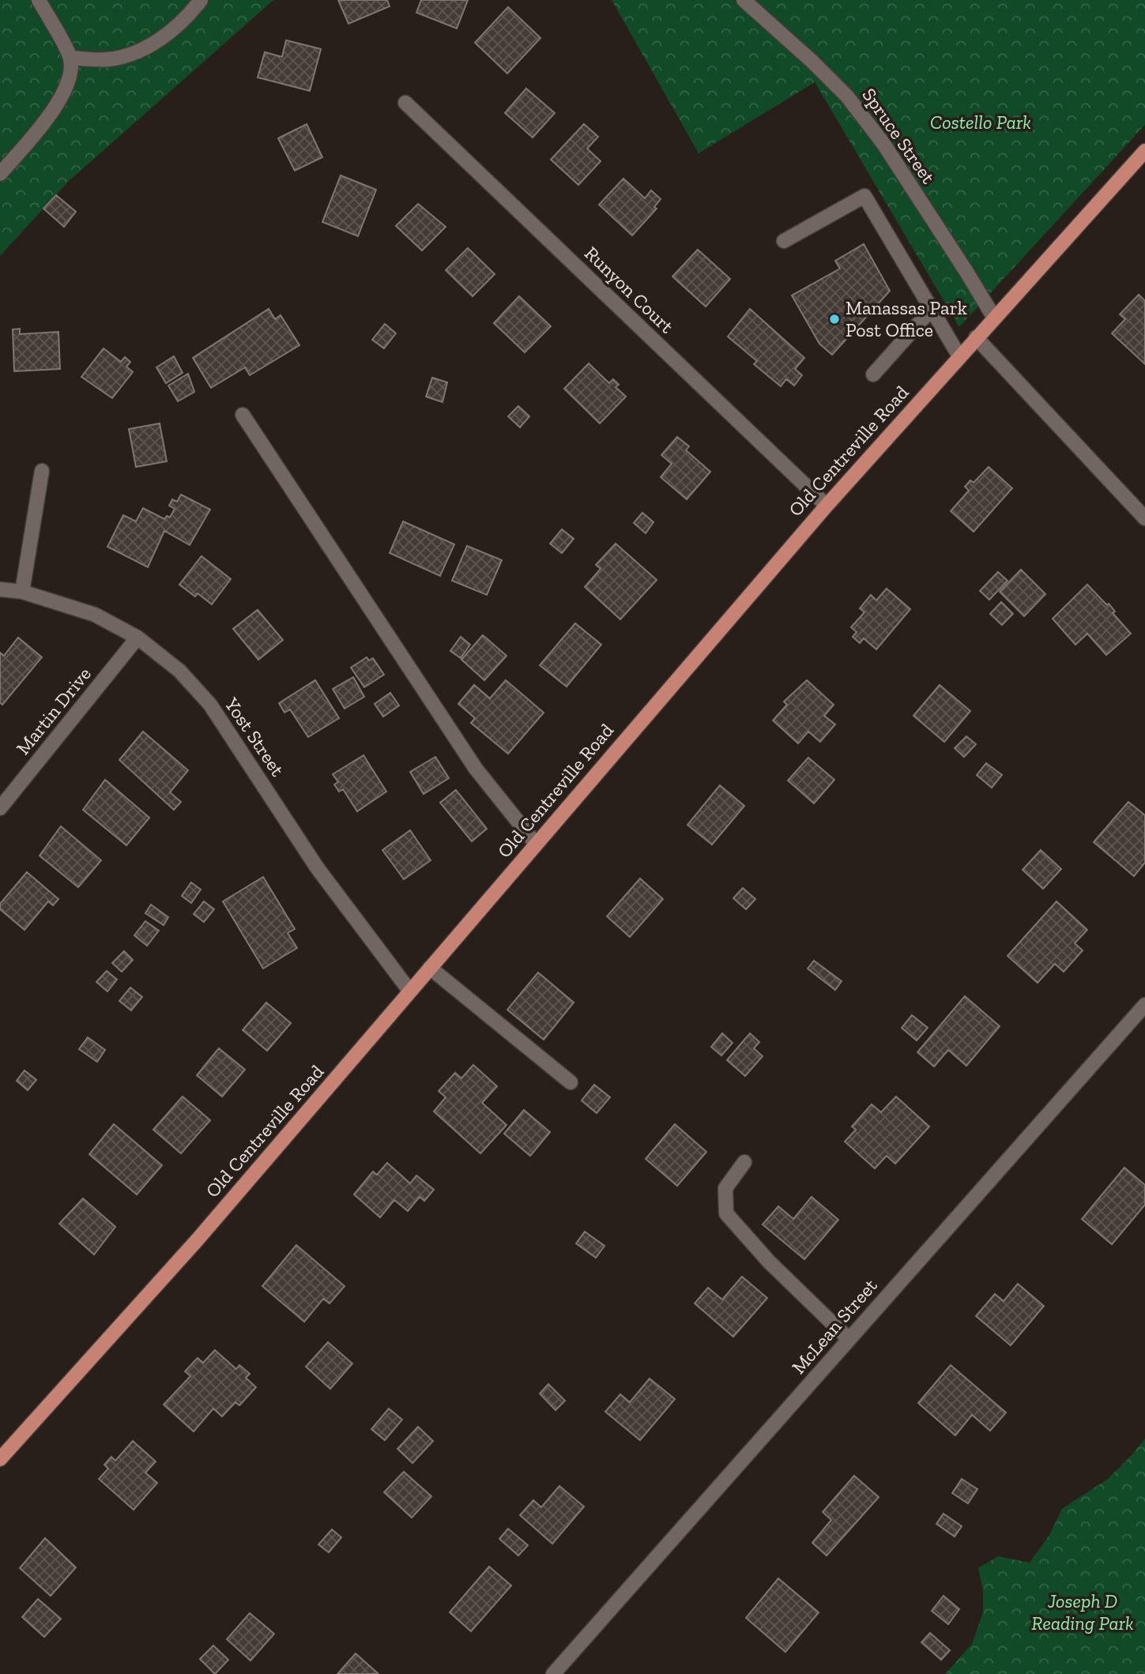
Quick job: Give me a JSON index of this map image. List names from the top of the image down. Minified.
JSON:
{"streets":{"main road":["Old Centreville Road"],"street":["Spruce Street","Runyon Court","Martin Drive","Yost Street","McLean Street"]},"crossings":[["Spruce Street","Old Centreville Road"],["Runyon Court","Old Centreville Road"],["Old Centreville Road","Yost Street"],["Martin Drive","Yost Street"]],"parks":["Costello Park","Joseph D Reading Park"],"places":["Manassas Park Post Office"]}
